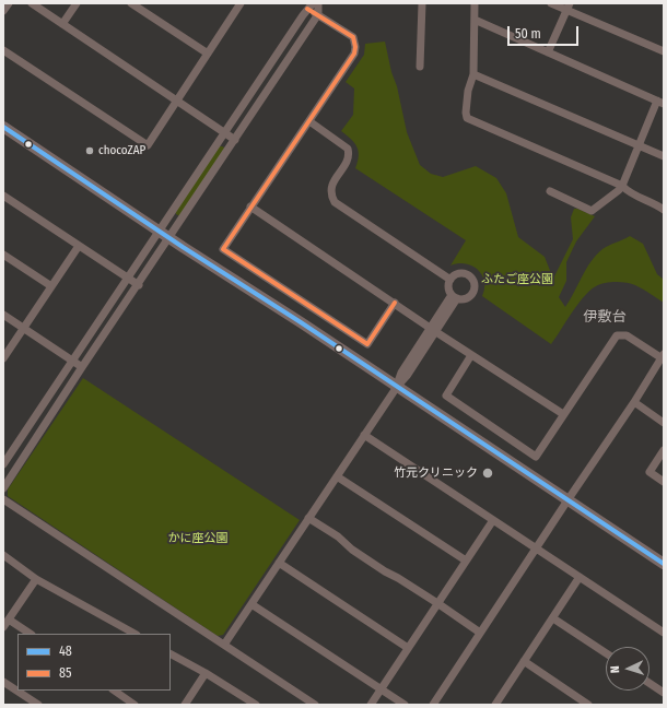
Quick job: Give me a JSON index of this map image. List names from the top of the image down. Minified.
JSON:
{"districts":["伊敷台"],"parks":["ふたご座公園","かに座公園"],"places":["chocoZAP","竹元クリニック"],"lines":["transit line 85","transit line 48"],"legend":["48","85"],"scale_bar":"50 m","north":"left"}
